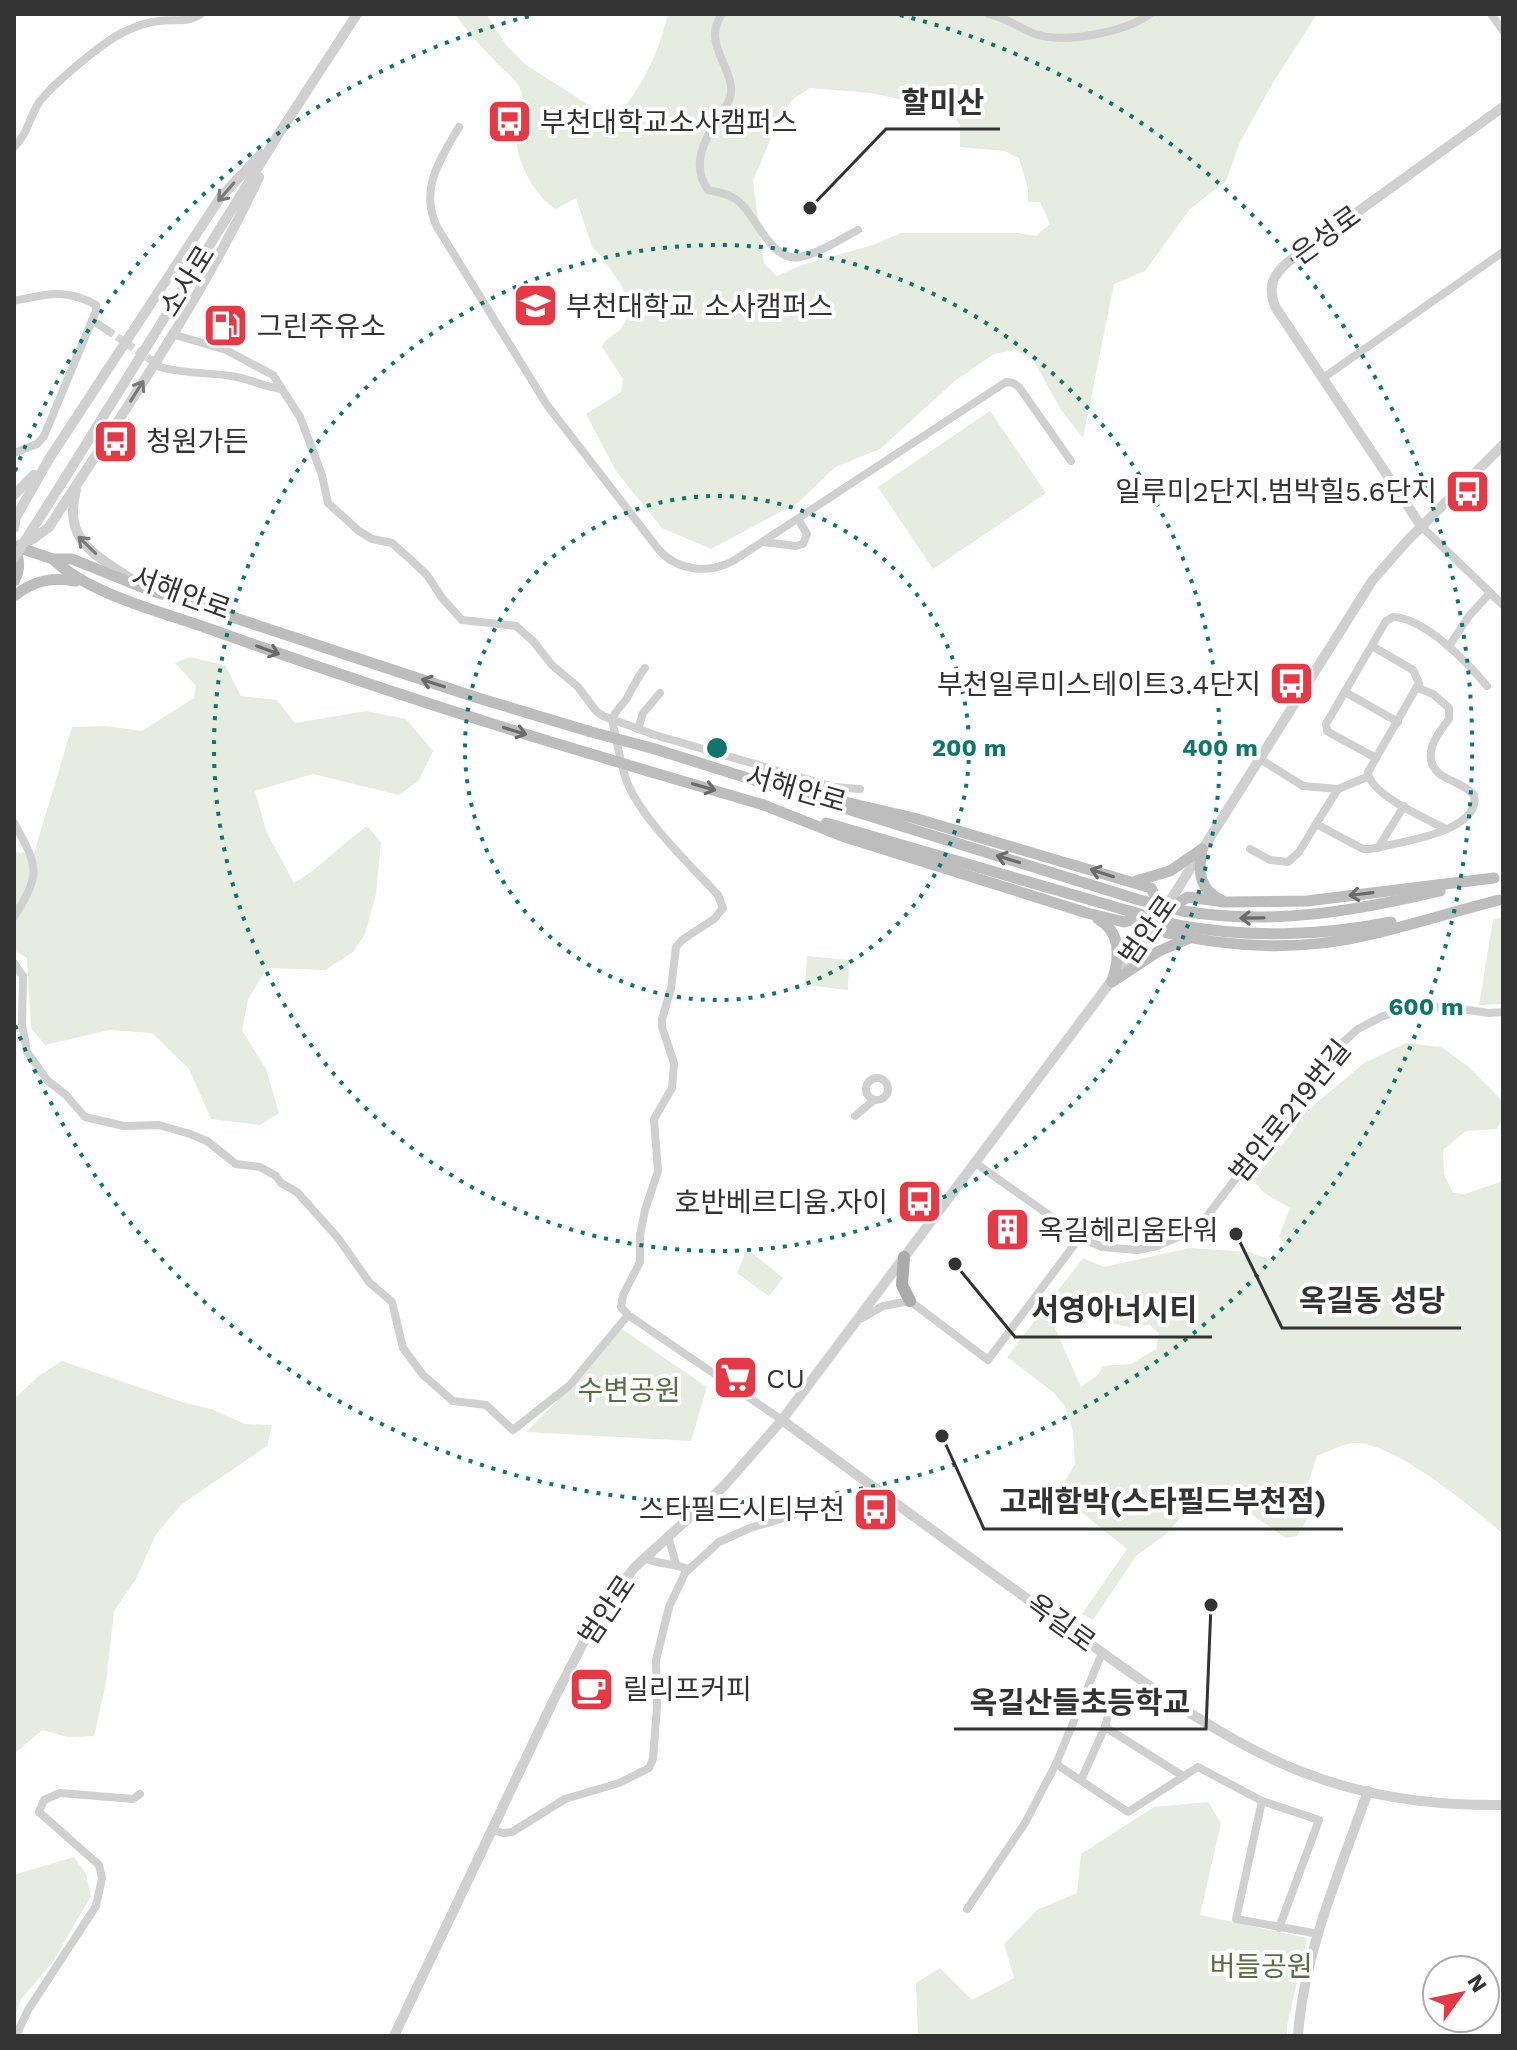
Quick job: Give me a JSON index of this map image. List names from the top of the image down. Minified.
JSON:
{"streets":{"main road":["서해안로"],"street":["은성로","소사로","범안로","범안로219번길","옥길로"]},"crossings":[["은성로","범안로"],["소사로","서해안로"],["범안로","범안로219번길"],["범안로","옥길로"]],"parks":["수변공원","버들공원"],"places":{"bus stop":["부천대학교소사캠퍼스","청원가든","일루미2단지.범박힐5.6단지","부천일루미스테이트3.4단지","호반베르디움.자이","스타필드시티부천"],"other":["할미산","옥길동 성당","서영아너시티","고래함박(스타필드부천점)","옥길산들초등학교"],"school or university":["부천대학교 소사캠퍼스"],"fuel station":["그린주유소"],"building":["옥길헤리움타워"],"supermarket":["CU"],"cafe":["릴리프커피"]},"north":"top right","rings":["200 m","400 m","600 m"]}
